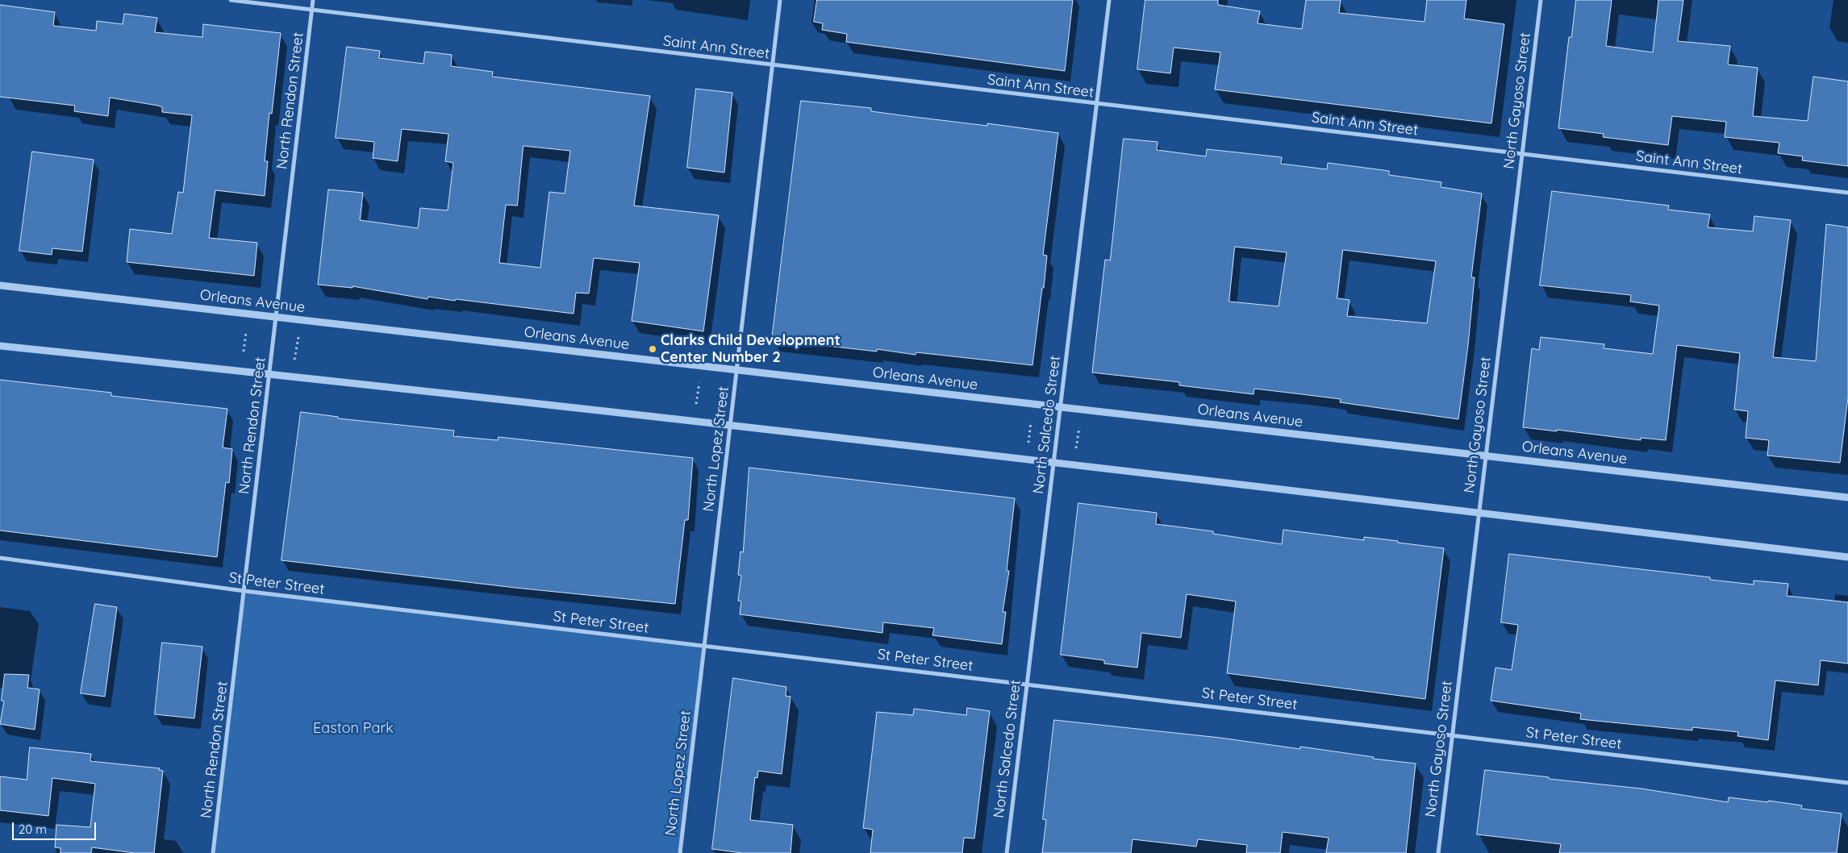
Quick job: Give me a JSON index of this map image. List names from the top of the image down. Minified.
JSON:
{"streets":{"street":["Saint Ann Street","North Rendon Street","North Gayoso Street","Orleans Avenue","North Salcedo Street","North Lopez Street","St Peter Street"]},"crossings":[["Saint Ann Street","North Rendon Street"],["Saint Ann Street","North Gayoso Street"],["Saint Ann Street","North Salcedo Street"],["Saint Ann Street","North Lopez Street"],["North Rendon Street","Orleans Avenue"],["North Rendon Street","St Peter Street"],["North Gayoso Street","Orleans Avenue"],["North Gayoso Street","St Peter Street"],["Orleans Avenue","North Salcedo Street"],["Orleans Avenue","North Lopez Street"],["North Salcedo Street","St Peter Street"],["North Lopez Street","St Peter Street"]],"parks":["Easton Park"],"places":["Clarks Child Development Center Number 2"],"scale_bar":"20 m"}
